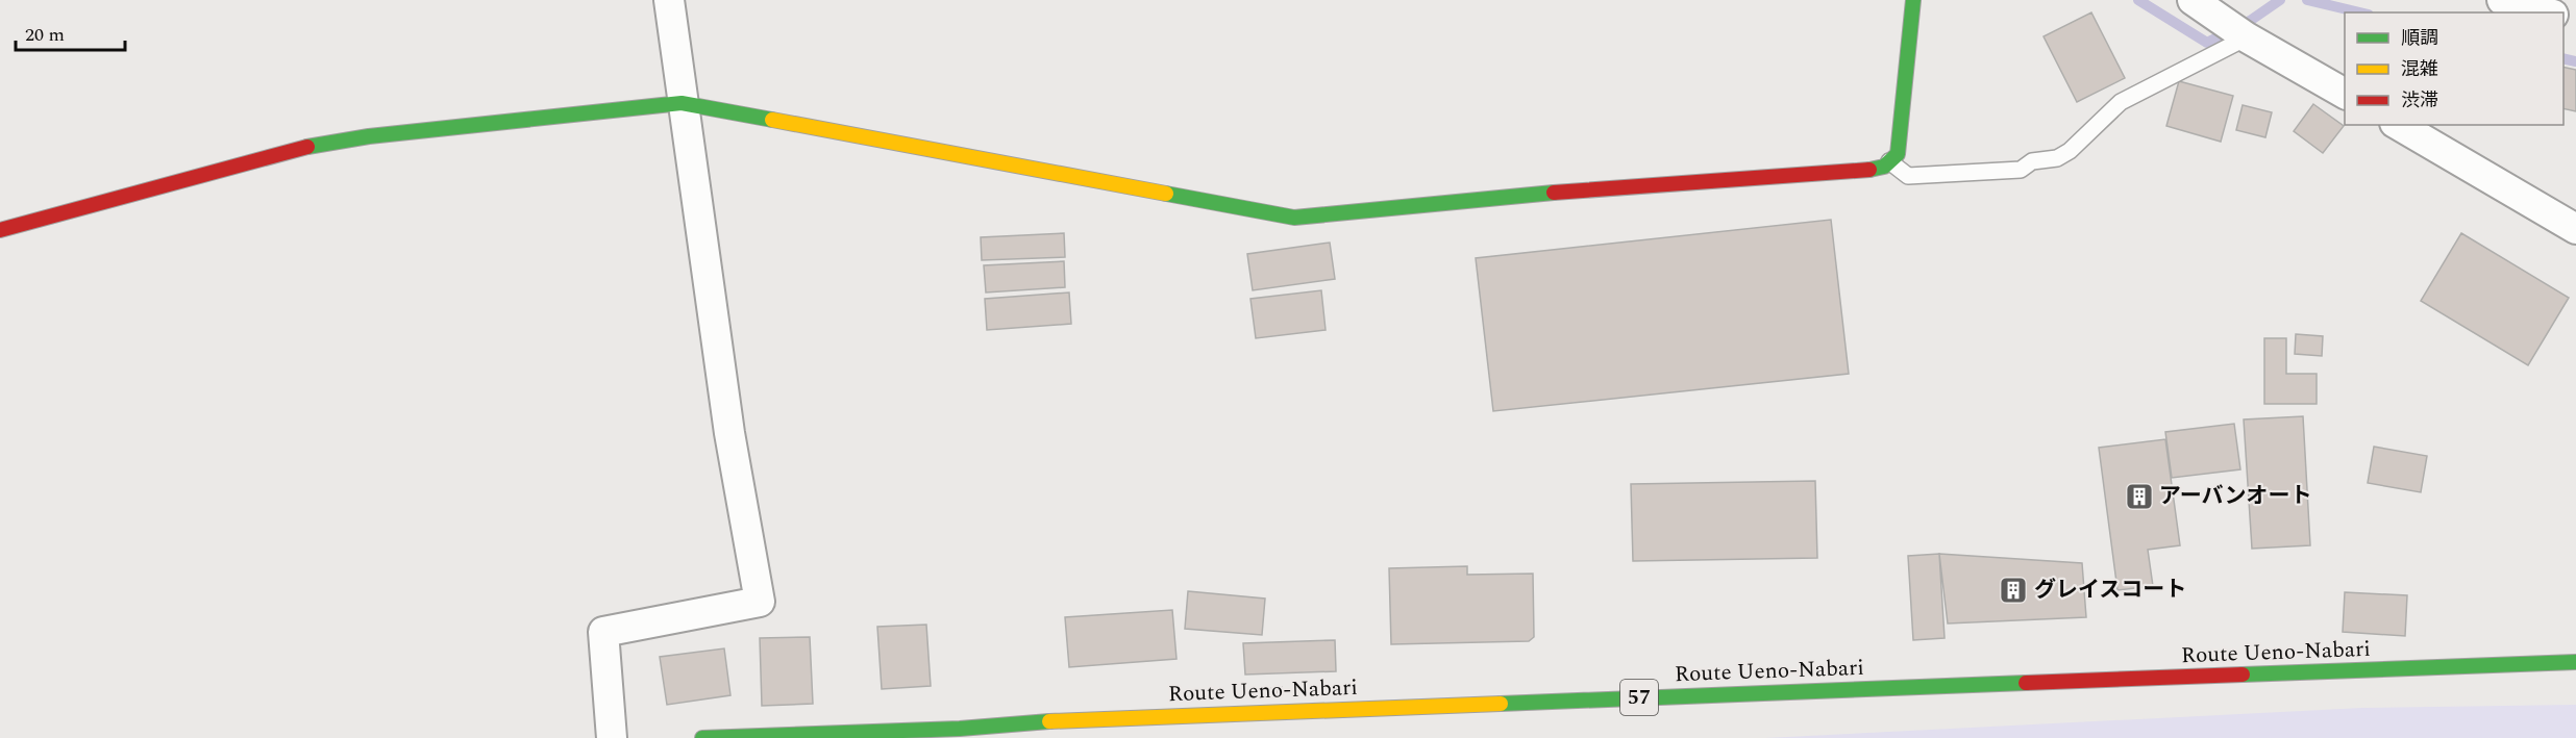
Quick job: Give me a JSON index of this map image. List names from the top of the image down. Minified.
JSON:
{"streets":{"street":["Route Ueno-Nabari","57"]},"places":{"building":["アーバンオート","グレイスコート"]},"legend":["順調","混雑","渋滞"],"scale_bar":"20 m"}
